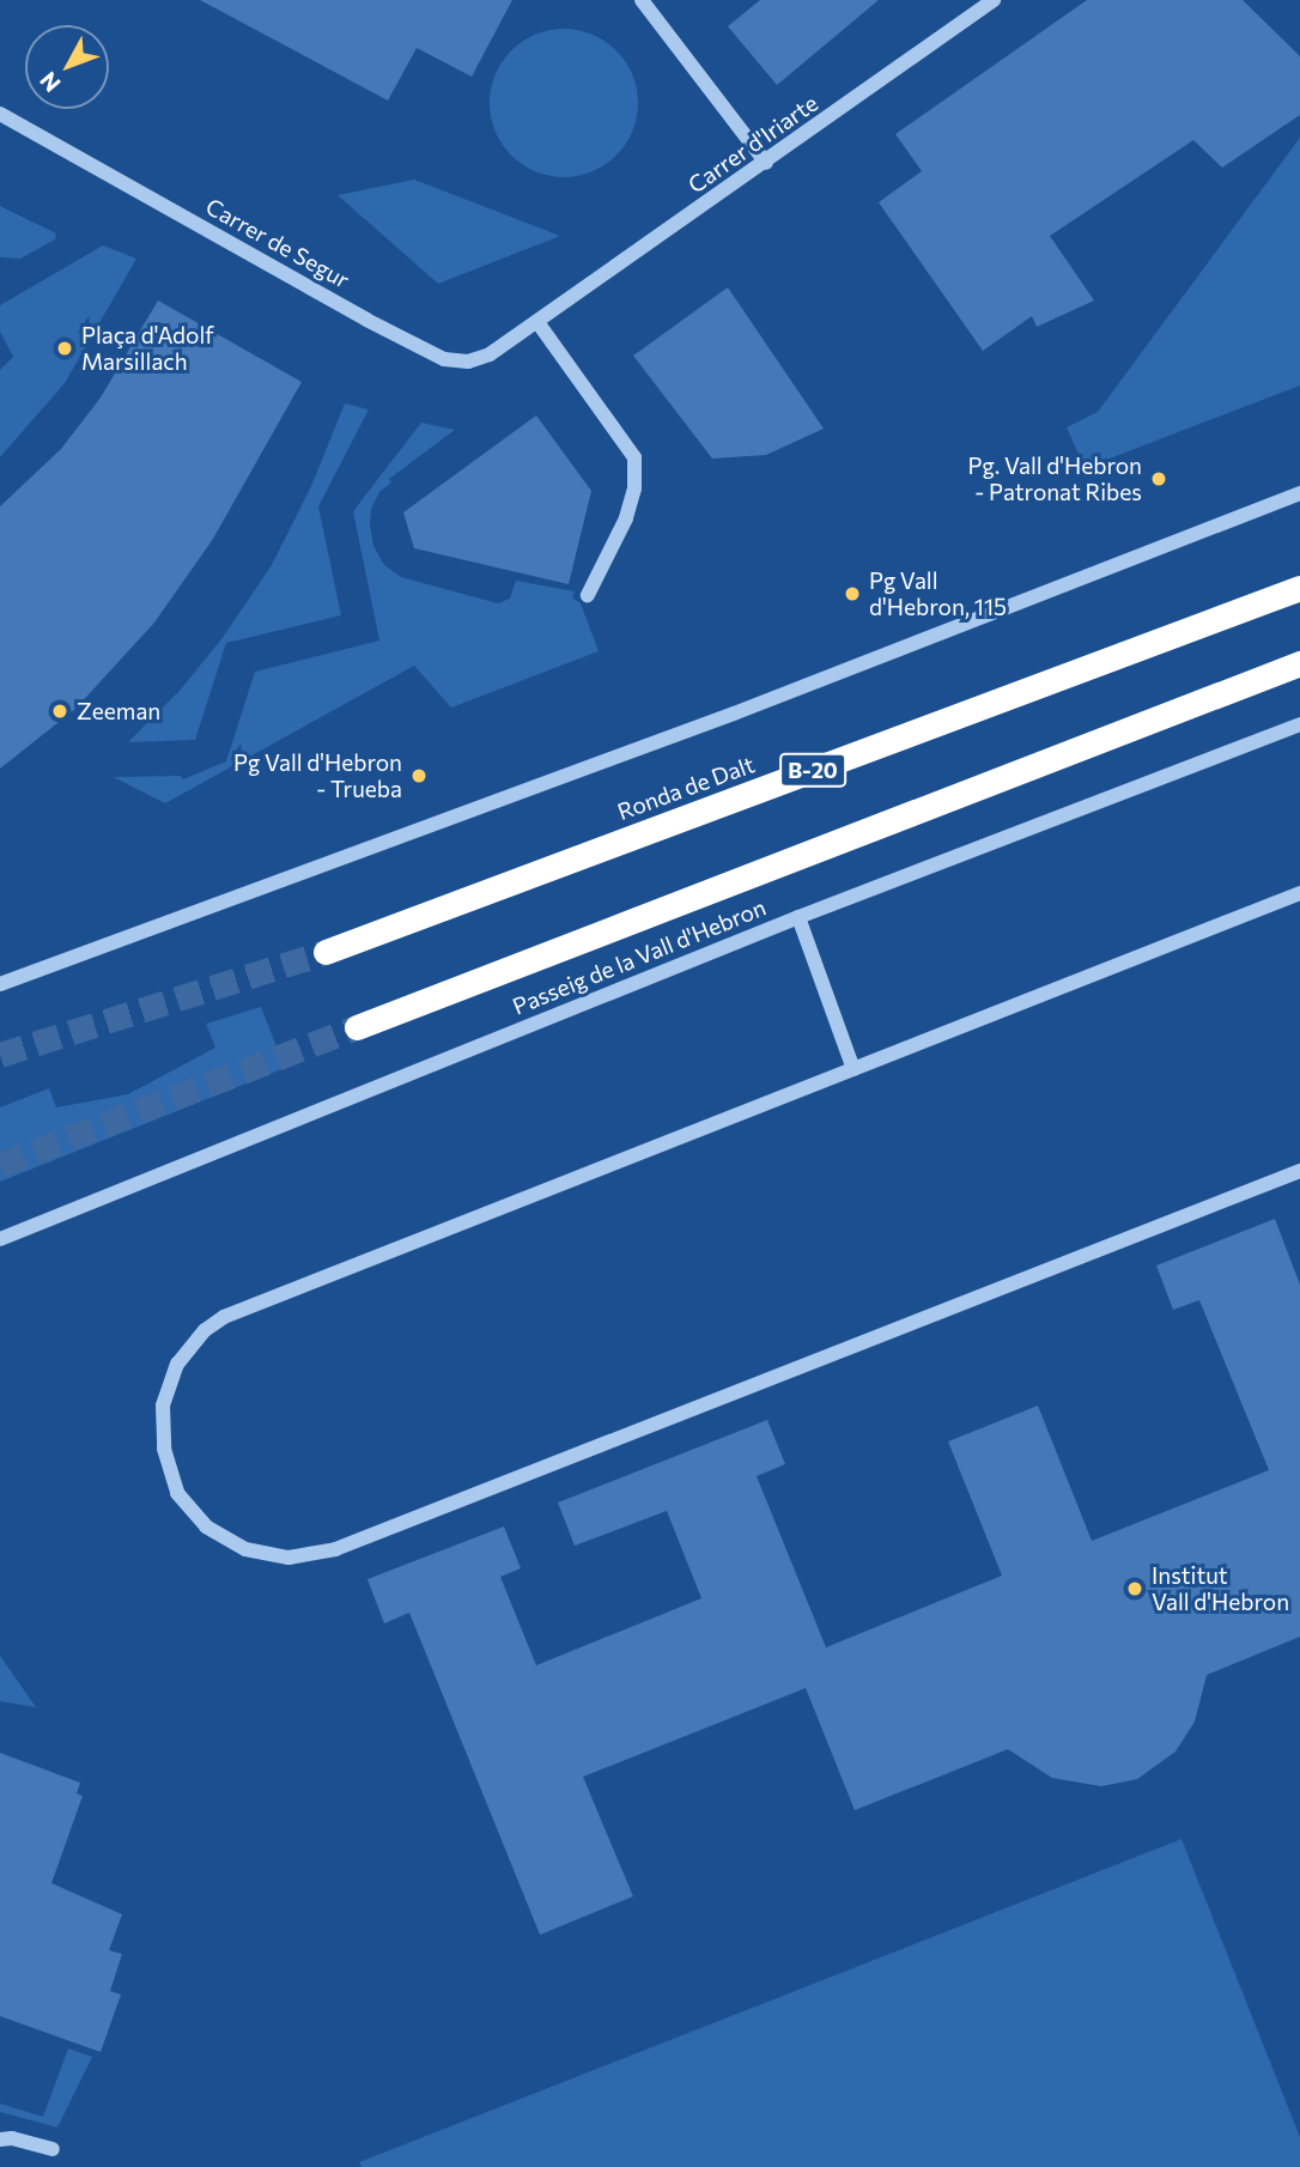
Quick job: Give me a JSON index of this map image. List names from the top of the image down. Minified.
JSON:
{"streets":{"highway":["B-20","Ronda de Dalt"],"street":["Carrer d'Iriarte","Carrer de Segur","Passeig de la Vall d'Hebron"]},"crossings":[["Carrer d'Iriarte","Carrer de Segur"]],"places":["Plaça d'Adolf Marsillach","Pg. Vall d'Hebron - Patronat Ribes","Pg Vall d'Hebron, 115","Zeeman","Pg Vall d'Hebron - Trueba","Institut Vall d'Hebron"],"north":"bottom left"}
